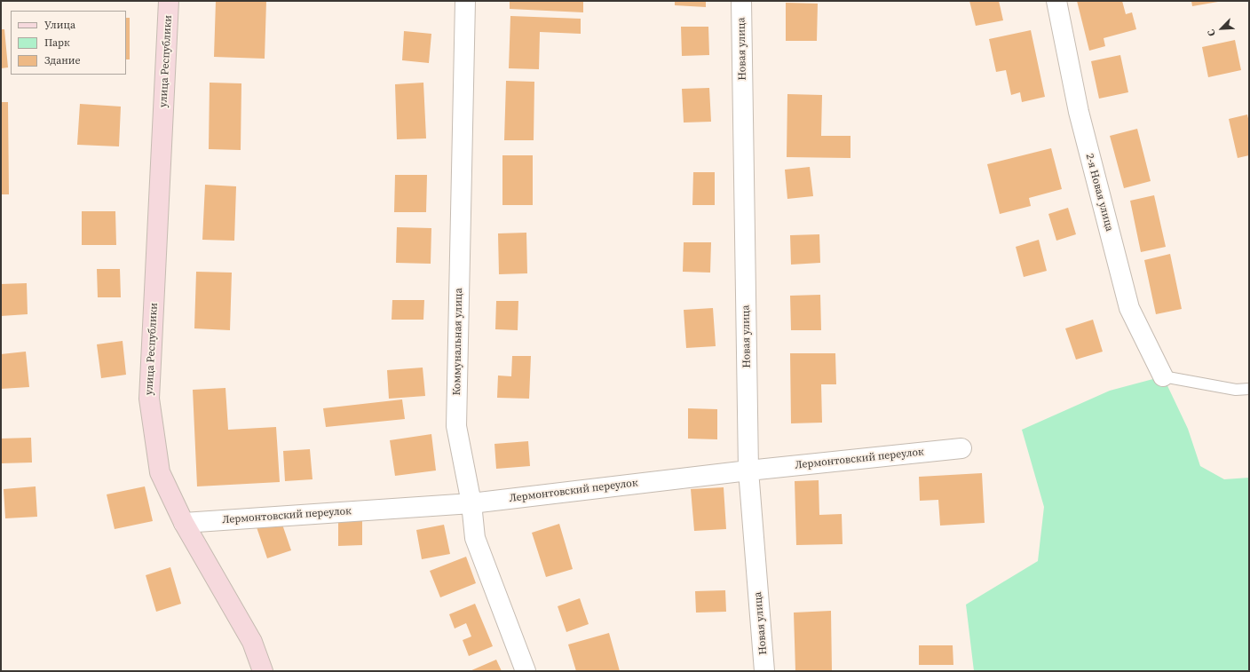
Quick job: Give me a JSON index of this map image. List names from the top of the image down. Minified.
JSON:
{"streets":{"main road":["улица Республики"],"street":["Новая улица","2-я Новая улица","Коммунальная улица","Лермонтовский переулок"]},"crossings":[["Новая улица","Лермонтовский переулок"],["улица Республики","Лермонтовский переулок"],["Коммунальная улица","Лермонтовский переулок"]],"legend":["Улица","Парк","Здание"],"north":"bottom left"}
